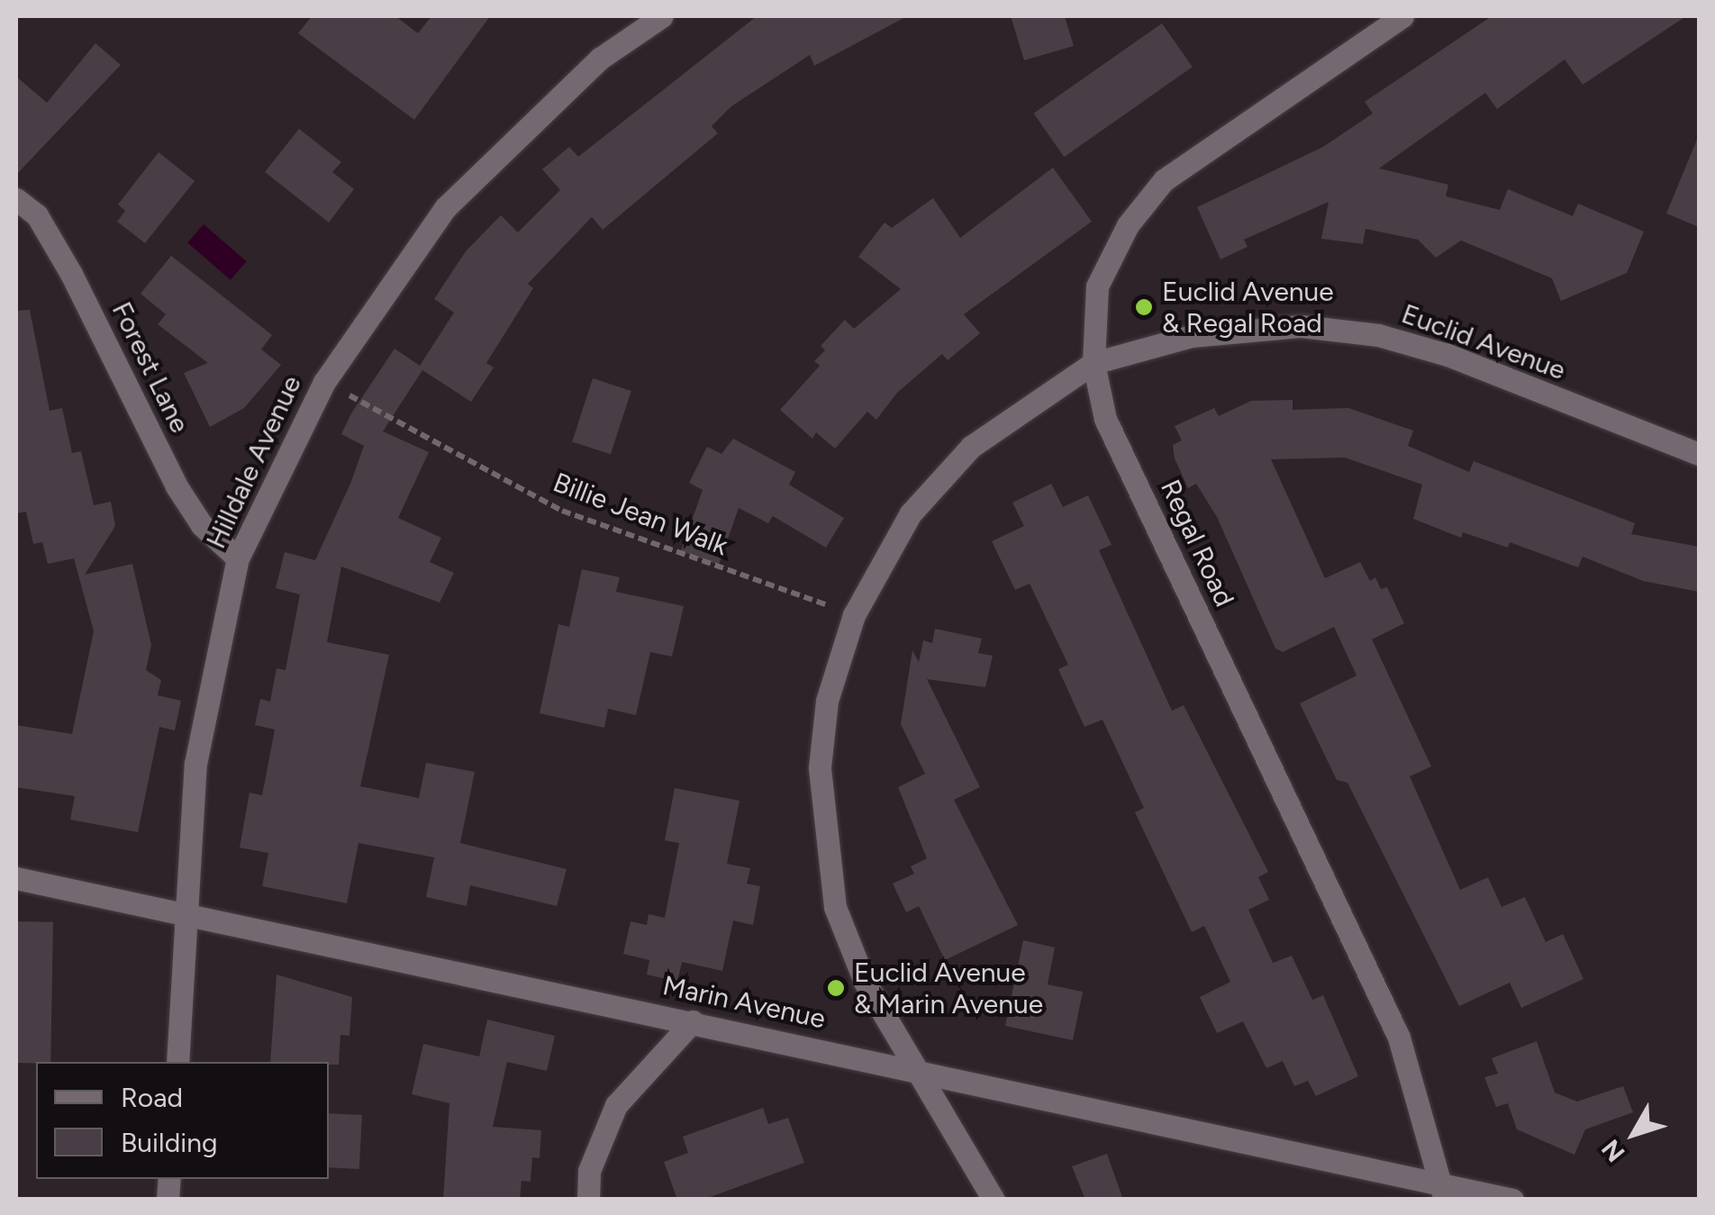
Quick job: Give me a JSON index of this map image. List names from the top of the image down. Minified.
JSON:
{"streets":{"street":["Euclid Avenue","Forest Lane","Hilldale Avenue","Regal Road","Marin Avenue"],"path":["Billie Jean Walk"]},"crossings":[["Euclid Avenue","Billie Jean Walk"],["Euclid Avenue","Regal Road"],["Euclid Avenue","Marin Avenue"],["Forest Lane","Hilldale Avenue"],["Hilldale Avenue","Billie Jean Walk"],["Hilldale Avenue","Marin Avenue"],["Regal Road","Marin Avenue"]],"places":["Euclid Avenue & Regal Road","Euclid Avenue & Marin Avenue"],"legend":["Road","Building"],"north":"bottom left"}
